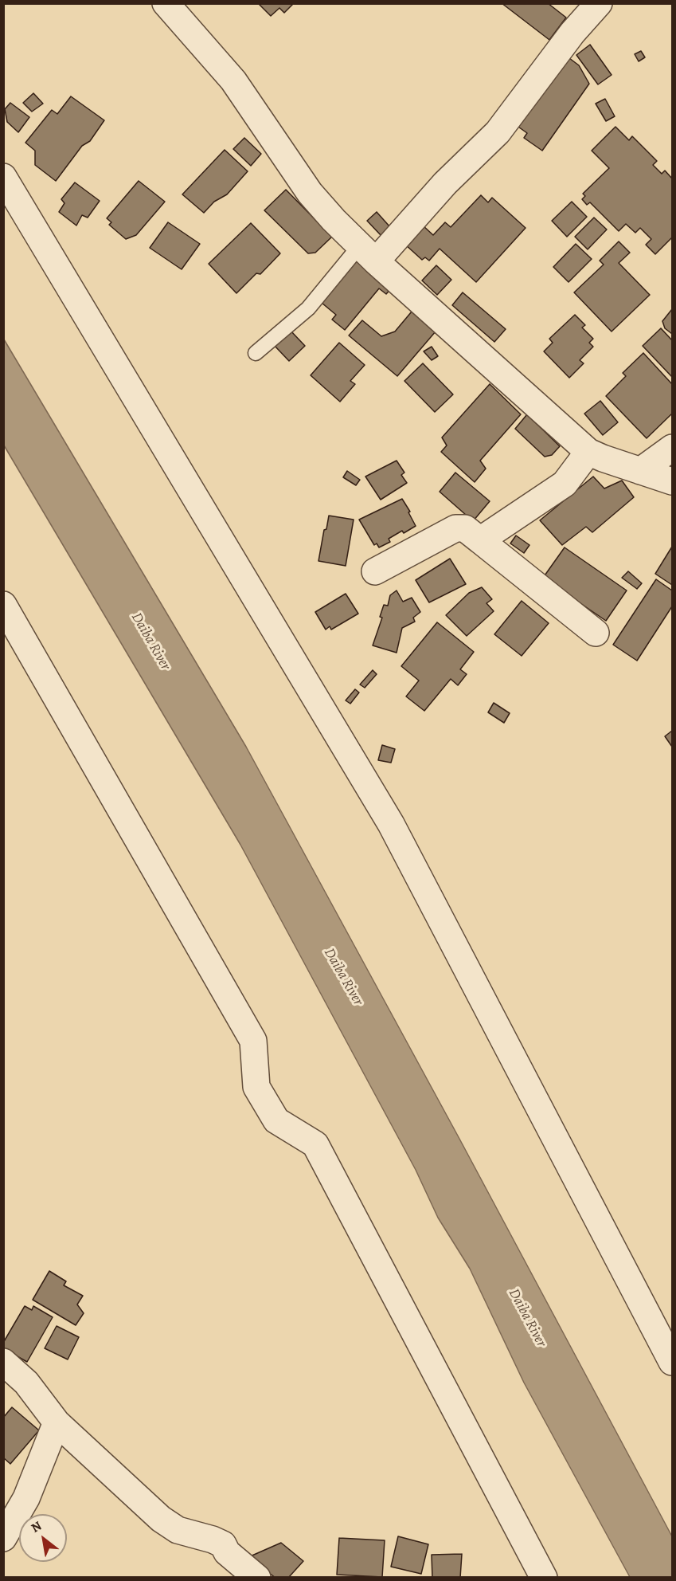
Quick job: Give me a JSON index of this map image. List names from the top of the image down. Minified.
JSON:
{"water":["Daiba River"],"north":"top left"}
